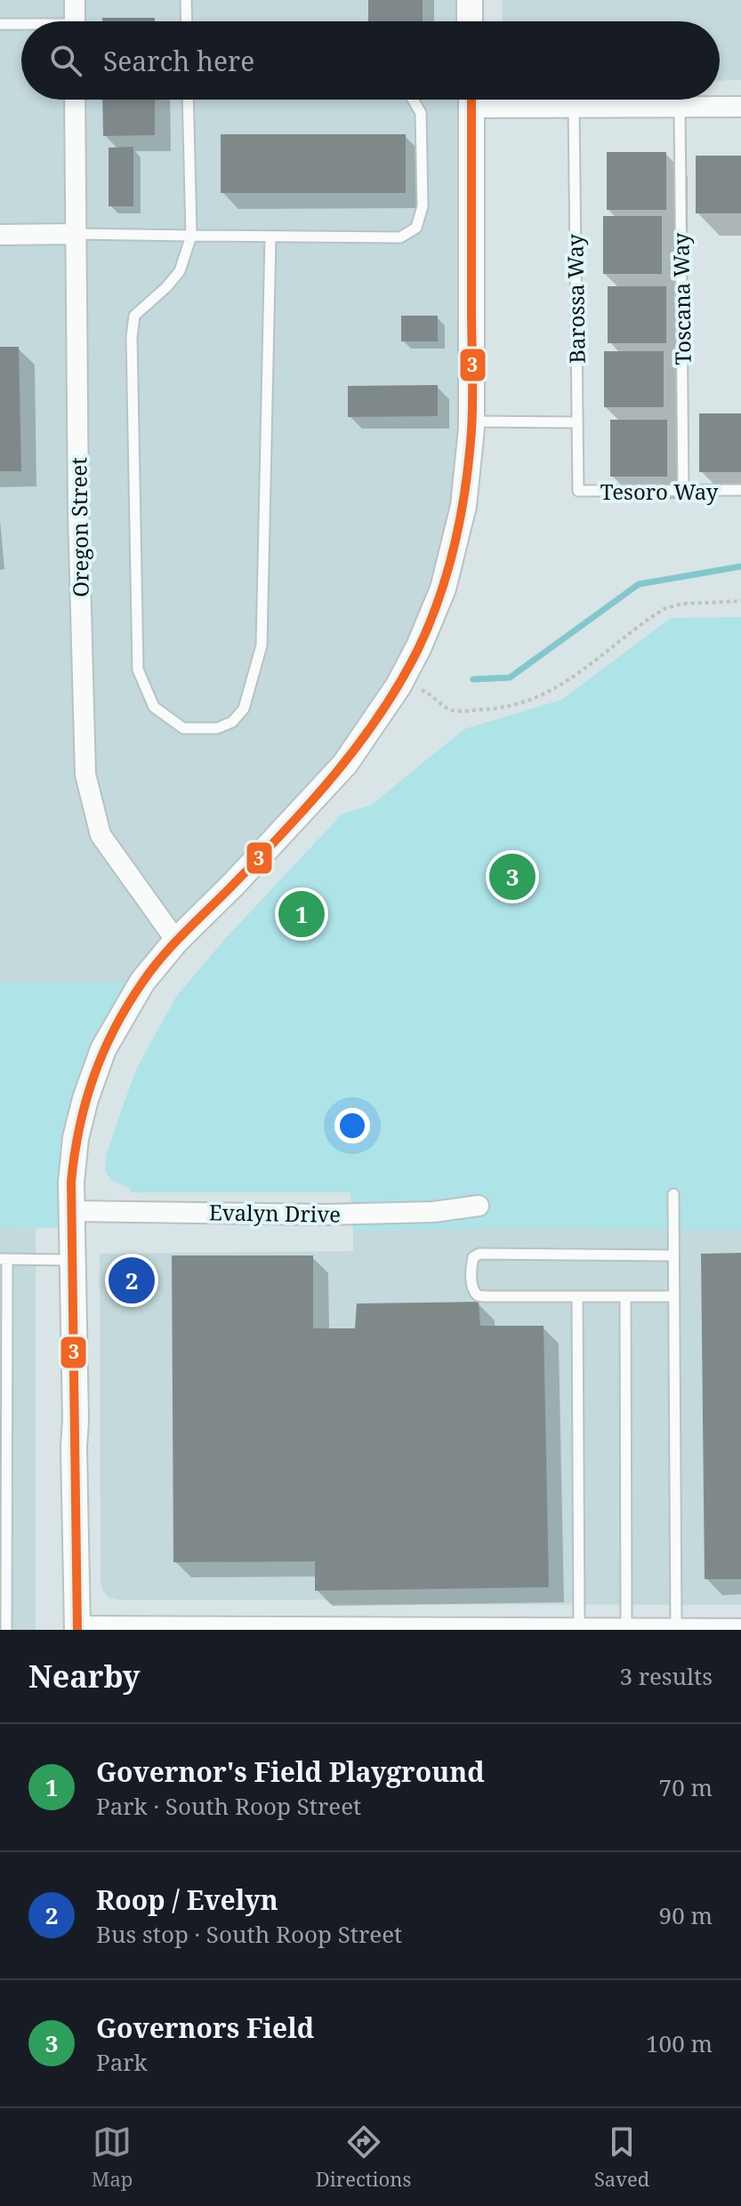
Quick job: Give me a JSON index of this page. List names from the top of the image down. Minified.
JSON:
{"streets":{"street":["Oregon Street","Evalyn Drive"],"lane":["Barossa Way","Toscana Way","Tesoro Way"]},"crossings":[["Barossa Way","Tesoro Way"],["Toscana Way","Tesoro Way"]],"lines":["transit line 3"],"page":{"search":"Search here","pins":["3","1","2"],"heading":["Nearby","3 results"],"list":[{"mark":"1","name":"Governor's Field Playground","note":"Park · South Roop Street","value":"70 m"},{"mark":"2","name":"Roop / Evelyn","note":"Bus stop · South Roop Street","value":"90 m"},{"mark":"3","name":"Governors Field","note":"Park","value":"100 m"}],"nav":["Map","Directions","Saved"]}}
